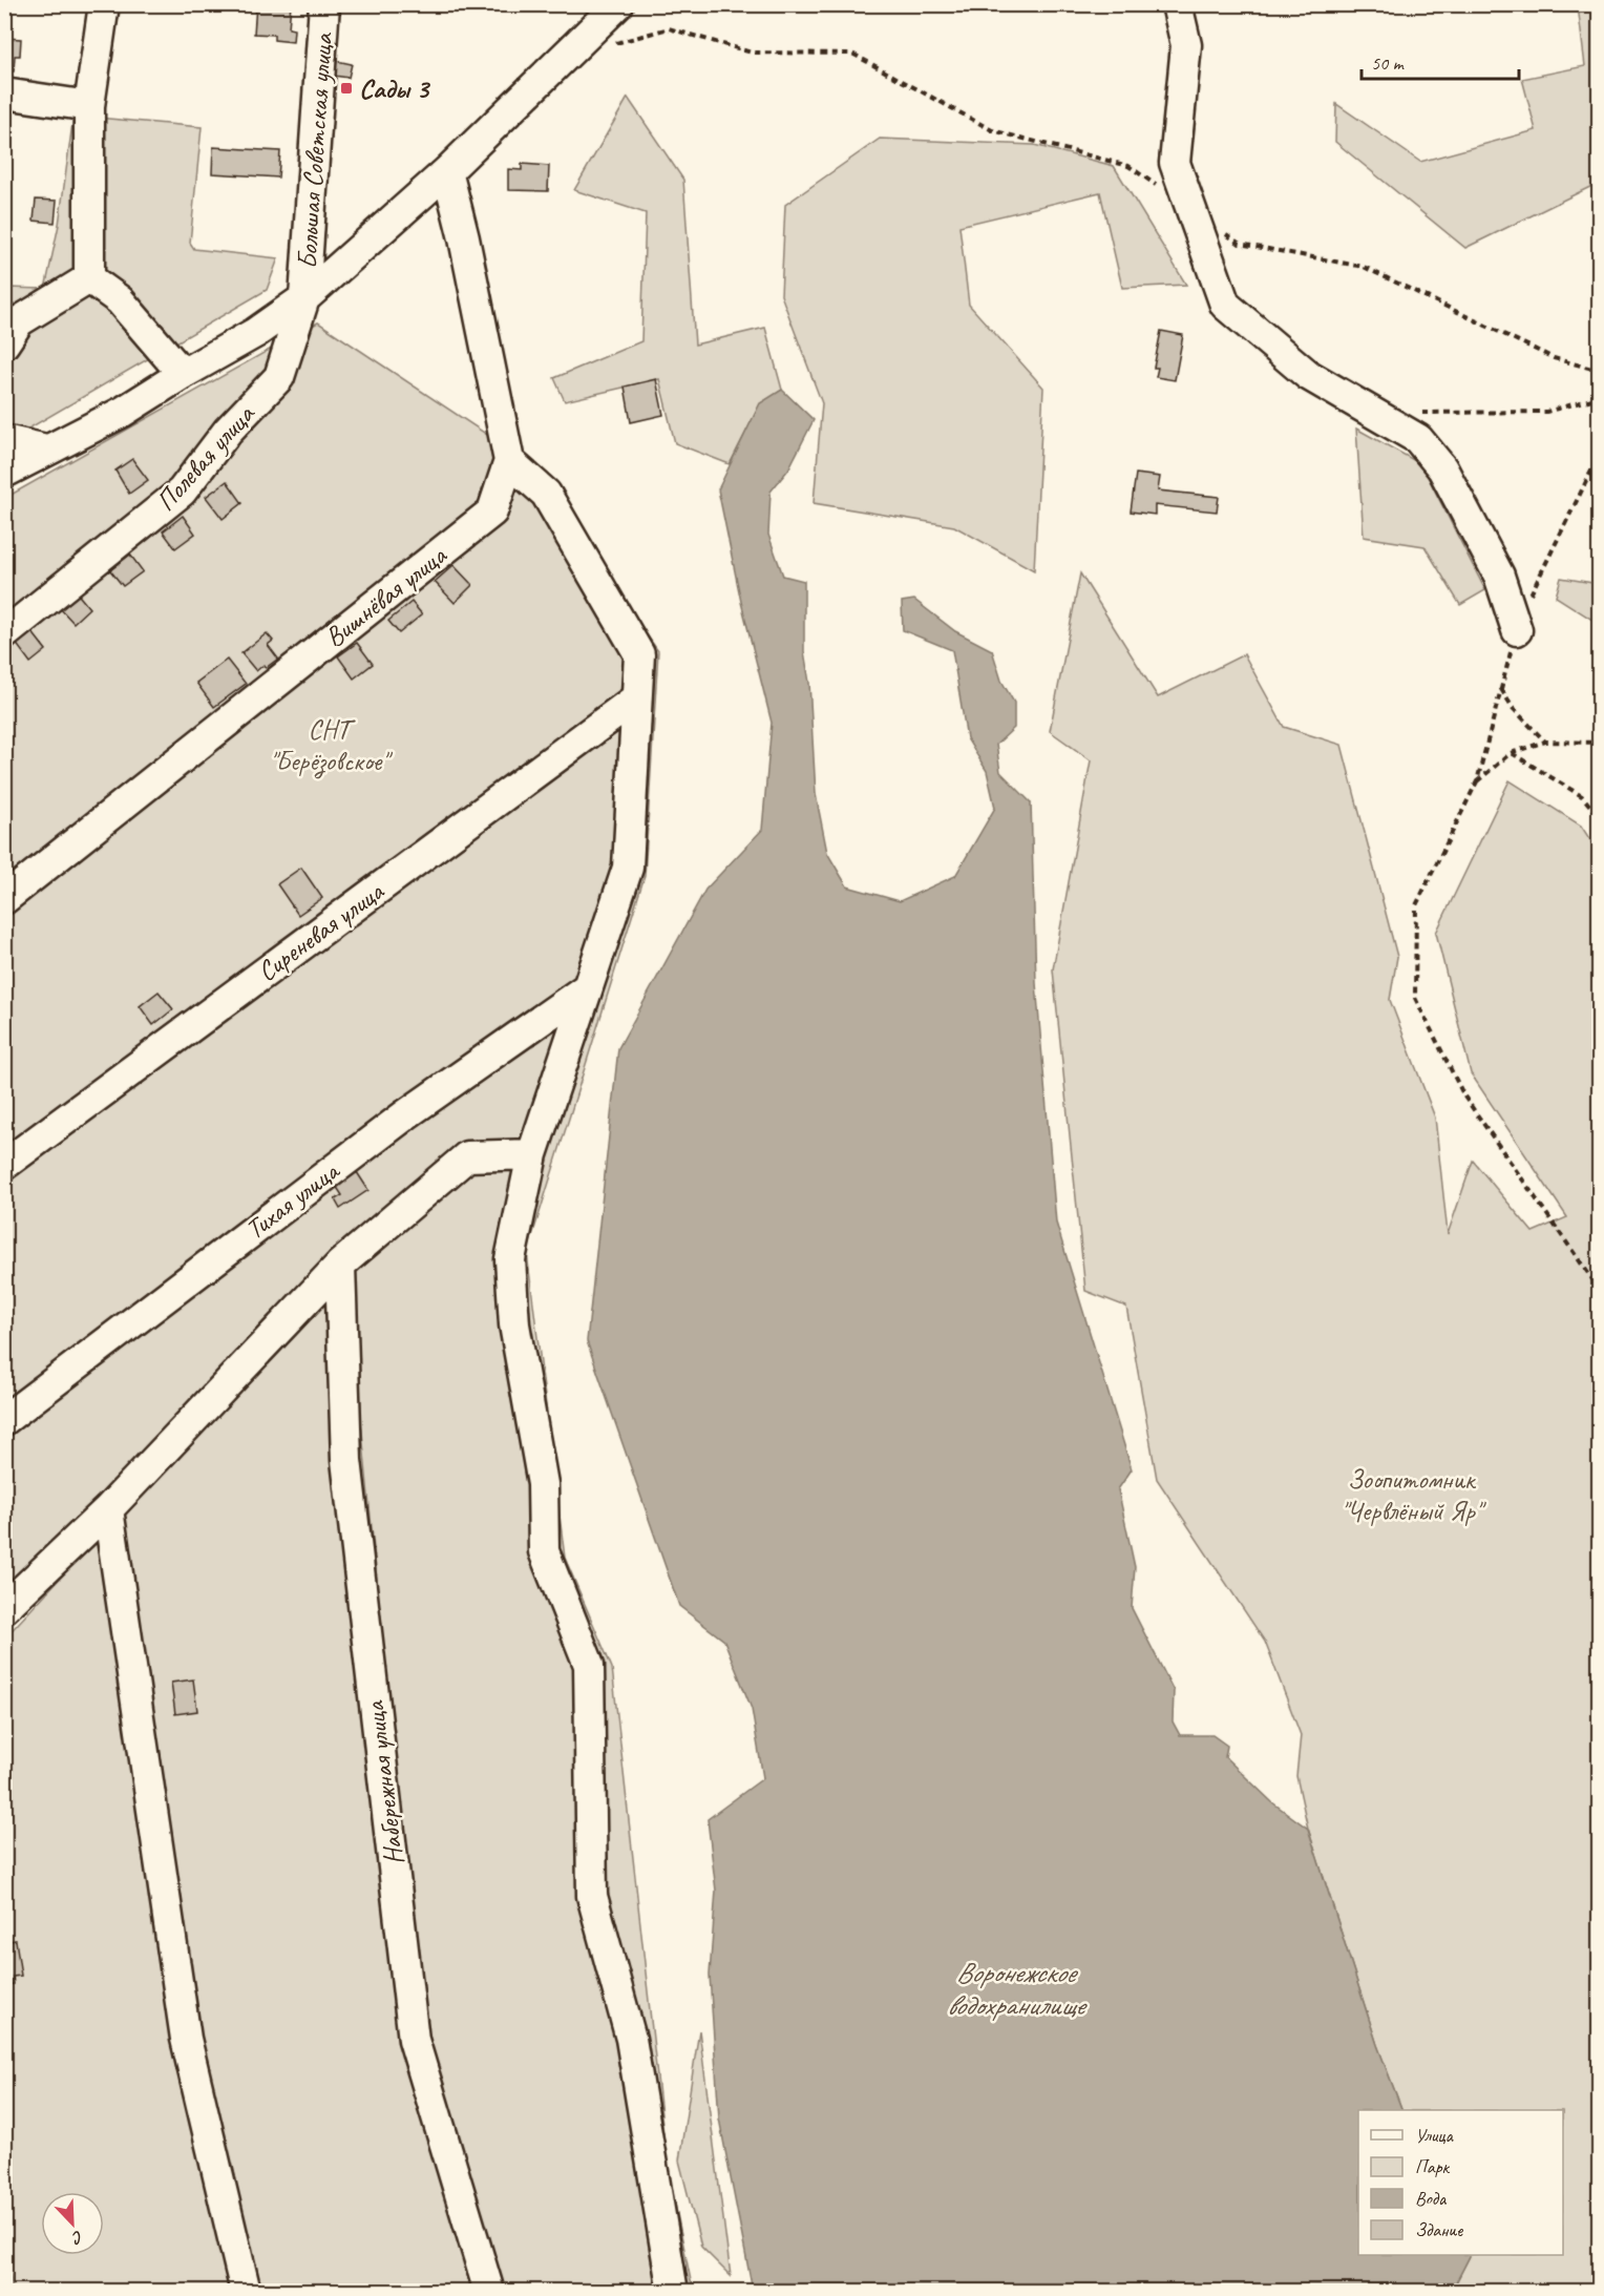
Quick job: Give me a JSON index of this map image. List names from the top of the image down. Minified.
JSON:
{"streets":{"street":["Большая Советская улица","Полевая улица","Вишнёвая улица","Сиреневая улица","Тихая улица","Набережная улица"]},"crossings":[["Большая Советская улица","Полевая улица"]],"water":["Воронежское водохранилище"],"parks":["СНТ \"Берёзовское\"","Зоопитомник \"Червлёный Яр\""],"places":{"transit":["Сады 3"]},"legend":["Улица","Парк","Вода","Здание"],"scale_bar":"50 m","north":"bottom right"}
